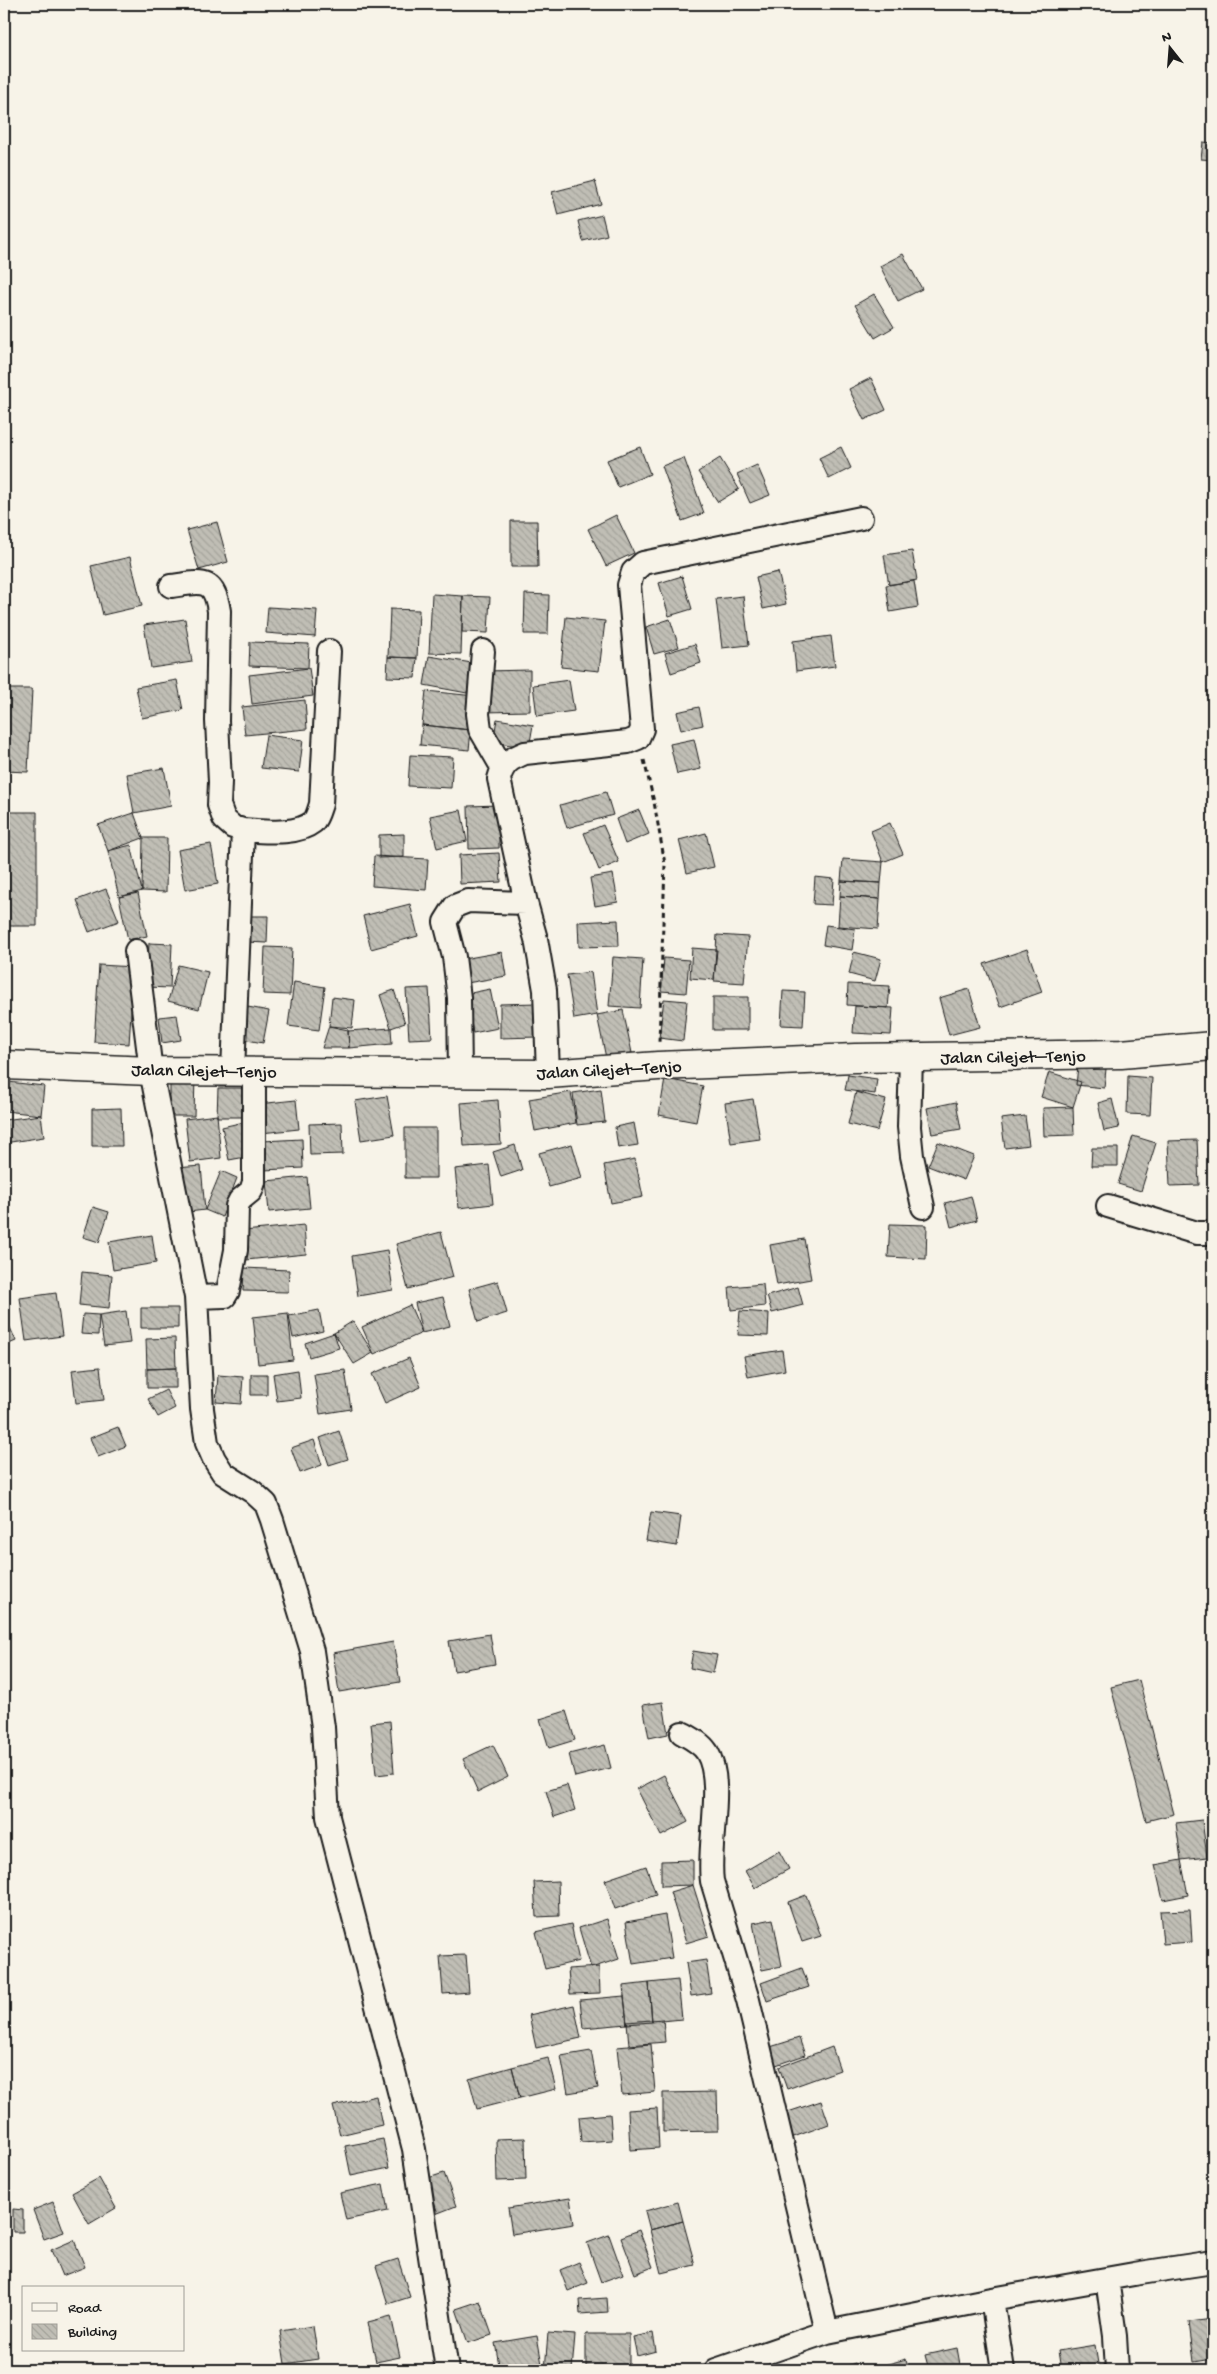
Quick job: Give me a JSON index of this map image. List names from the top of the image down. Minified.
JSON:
{"streets":{"main road":["Jalan Cilejet–Tenjo"]},"legend":["Road","Building"],"north":"top"}
